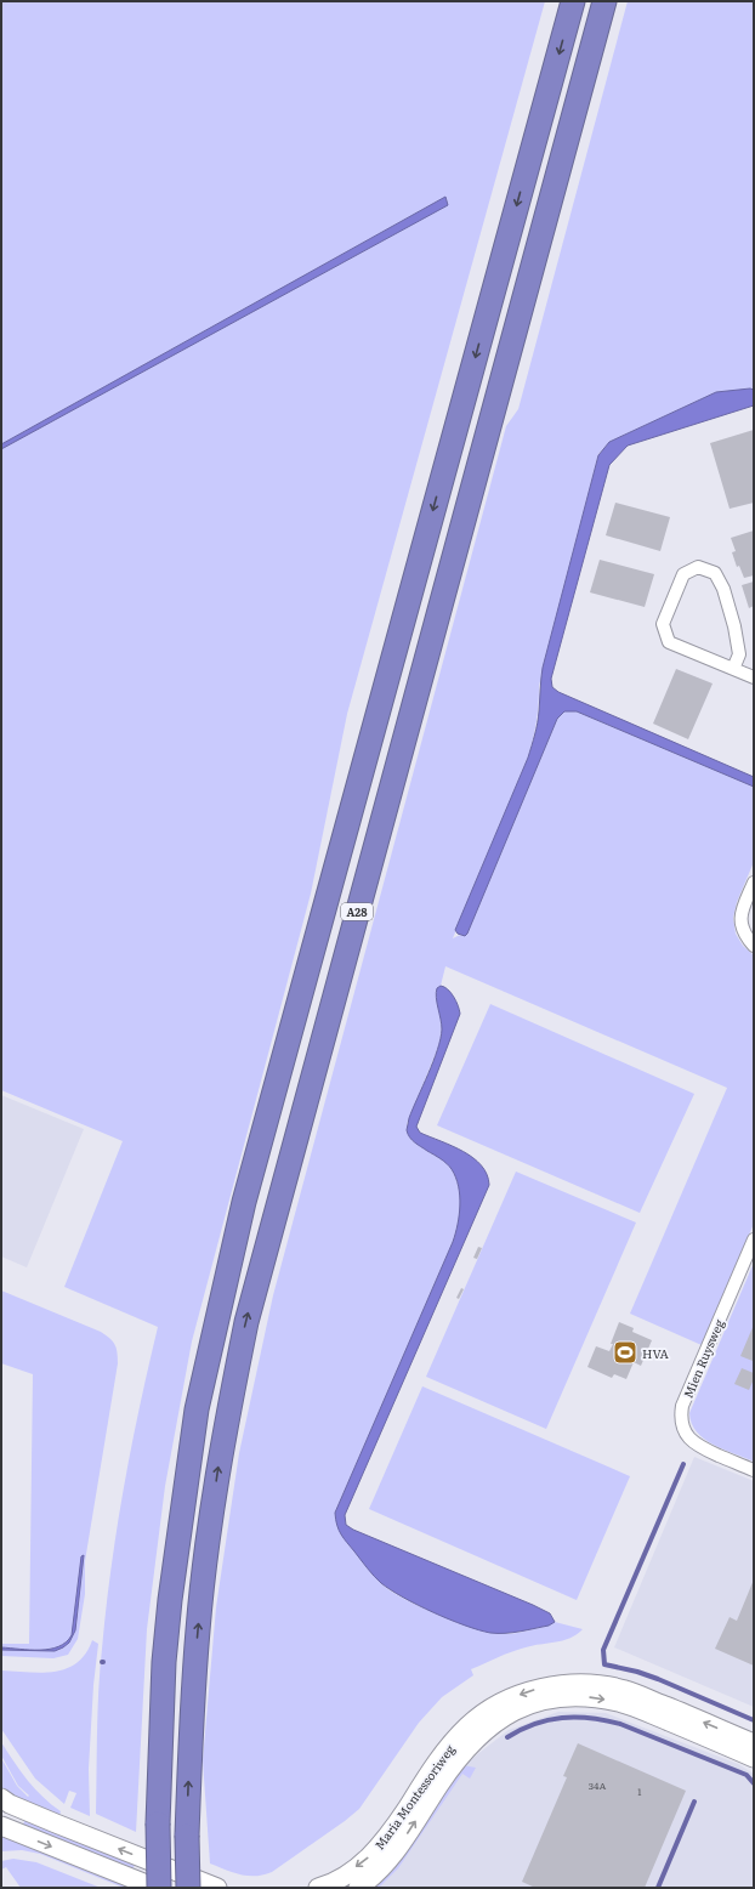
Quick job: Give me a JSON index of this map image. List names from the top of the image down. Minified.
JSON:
{"streets":{"highway":["A28"],"street":["Mien Ruysweg","Maria Montessoriweg"]},"places":{"sports":["HVA"]},"house_numbers":["34A","1"]}
